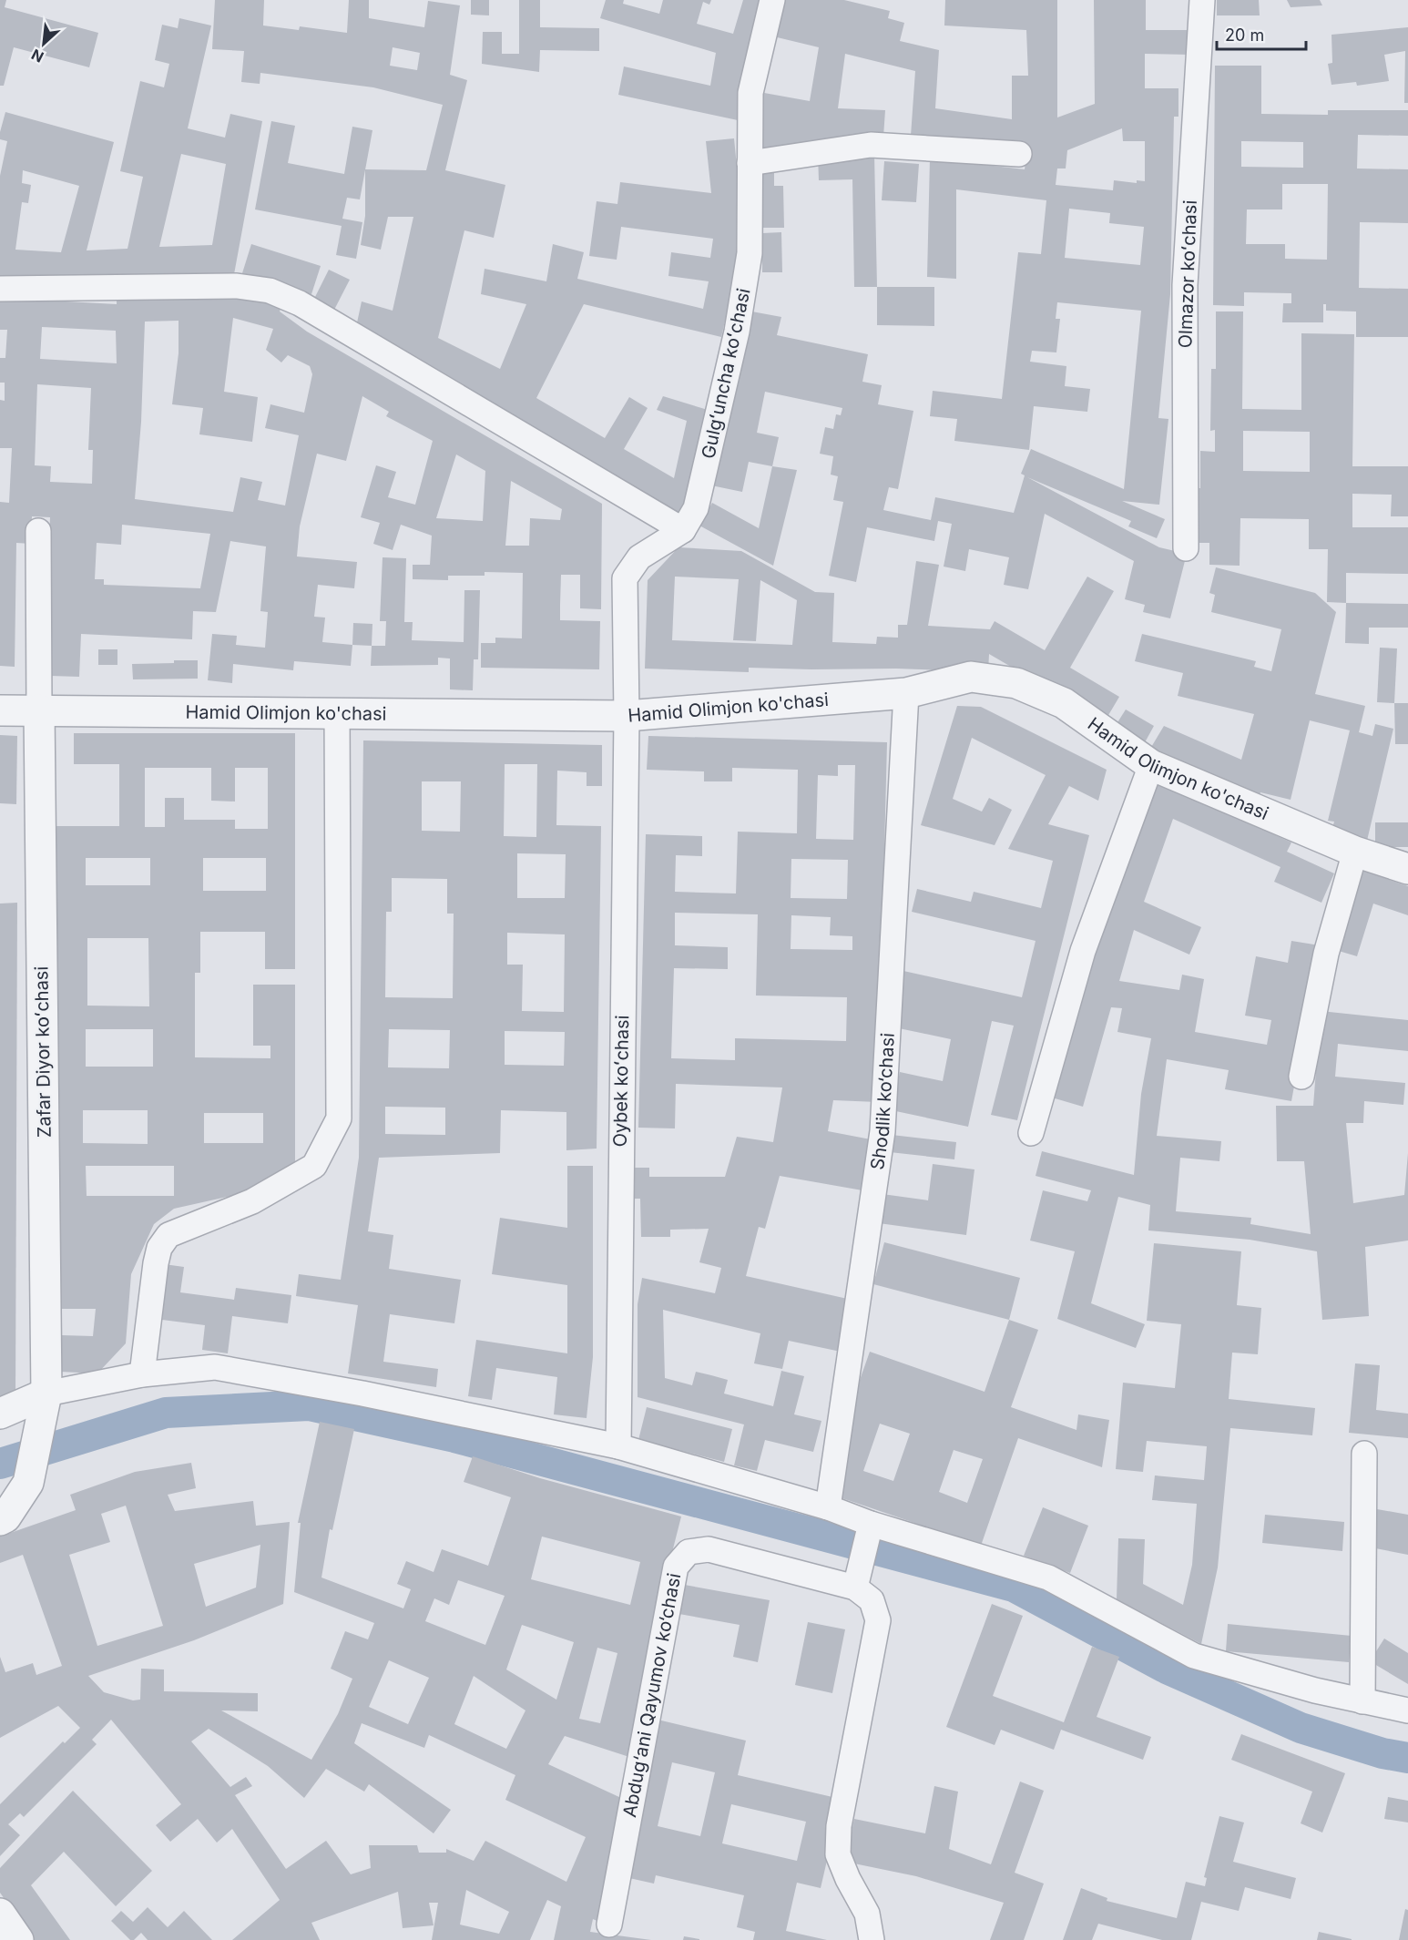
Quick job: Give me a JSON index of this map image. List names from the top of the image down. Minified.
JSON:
{"streets":{"street":["Olmazor koʻchasi","Gulgʻuncha koʻchasi","Hamid Olimjon ko'chasi","Zafar Diyor koʻchasi","Oybek koʻchasi","Shodlik ko‘chasi","Abdug‘ani Qayumov ko‘chasi"]},"crossings":[["Gulgʻuncha koʻchasi","Hamid Olimjon ko'chasi"],["Gulgʻuncha koʻchasi","Oybek koʻchasi"],["Hamid Olimjon ko'chasi","Zafar Diyor koʻchasi"],["Hamid Olimjon ko'chasi","Oybek koʻchasi"],["Hamid Olimjon ko'chasi","Shodlik ko‘chasi"]],"scale_bar":"20 m","north":"bottom left"}
